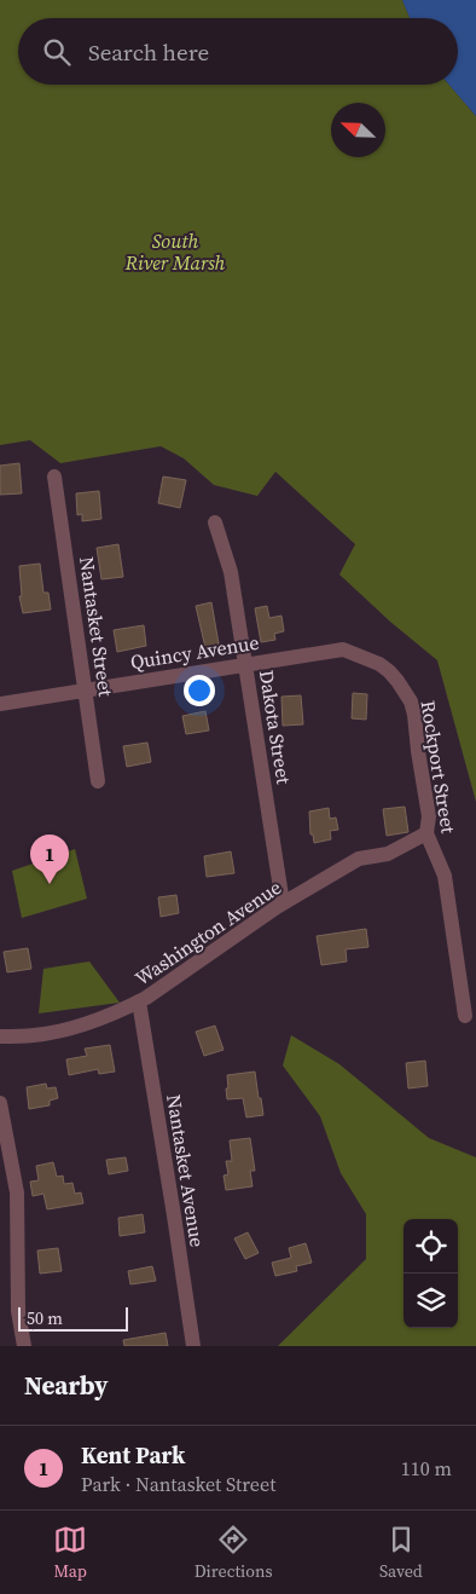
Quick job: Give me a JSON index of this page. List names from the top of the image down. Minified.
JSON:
{"streets":{"street":["Nantasket Street","Quincy Avenue","Dakota Street","Rockport Street","Washington Avenue","Nantasket Avenue"]},"crossings":[["Nantasket Street","Quincy Avenue"],["Quincy Avenue","Dakota Street"],["Quincy Avenue","Rockport Street"],["Dakota Street","Washington Avenue"],["Rockport Street","Washington Avenue"],["Washington Avenue","Nantasket Avenue"]],"parks":["South River Marsh"],"scale_bar":"50 m","north":"top left","page":{"search":"Search here","pins":"1","scale":"50 m","heading":"Nearby","list":[{"mark":"1","name":"Kent Park","note":"Park · Nantasket Street","value":"110 m"}],"nav":["Map","Directions","Saved"]}}
